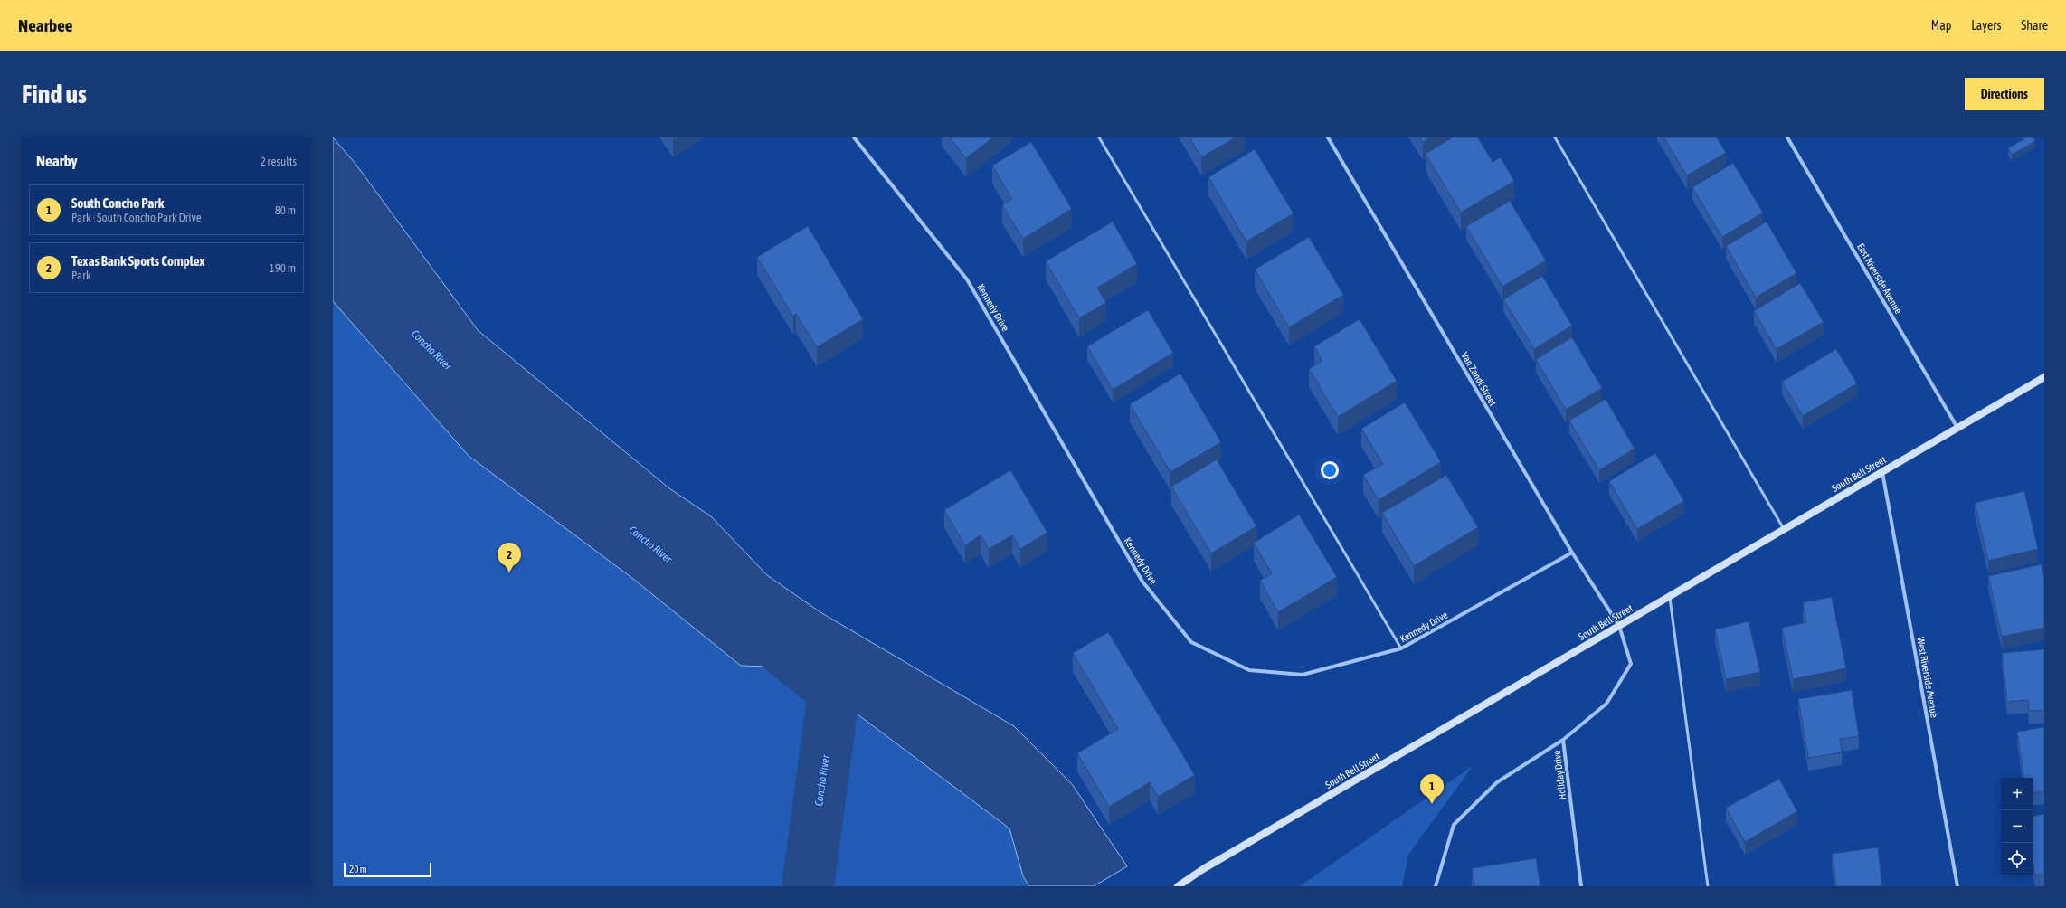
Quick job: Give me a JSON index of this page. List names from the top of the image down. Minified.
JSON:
{"streets":{"main road":["South Bell Street"],"street":["East Riverside Avenue","Kennedy Drive","Van Zandt Street","West Riverside Avenue","Holiday Drive"]},"crossings":[["East Riverside Avenue","South Bell Street"],["Kennedy Drive","Van Zandt Street"],["Van Zandt Street","South Bell Street"],["Van Zandt Street","Holiday Drive"],["South Bell Street","West Riverside Avenue"],["South Bell Street","Holiday Drive"]],"water":["Concho River"],"scale_bar":"20 m","page":{"header":"Nearbee","nav":["Map","Layers","Share"],"buttons":"Directions","title":"Find us","heading":["Nearby","2 results"],"list":[{"mark":"1","name":"South Concho Park","note":"Park · South Concho Park Drive","value":"80 m"},{"mark":"2","name":"Texas Bank Sports Complex","note":"Park","value":"190 m"}],"pins":["2","1"],"map_buttons":["+","−"],"scale":"20 m"}}
